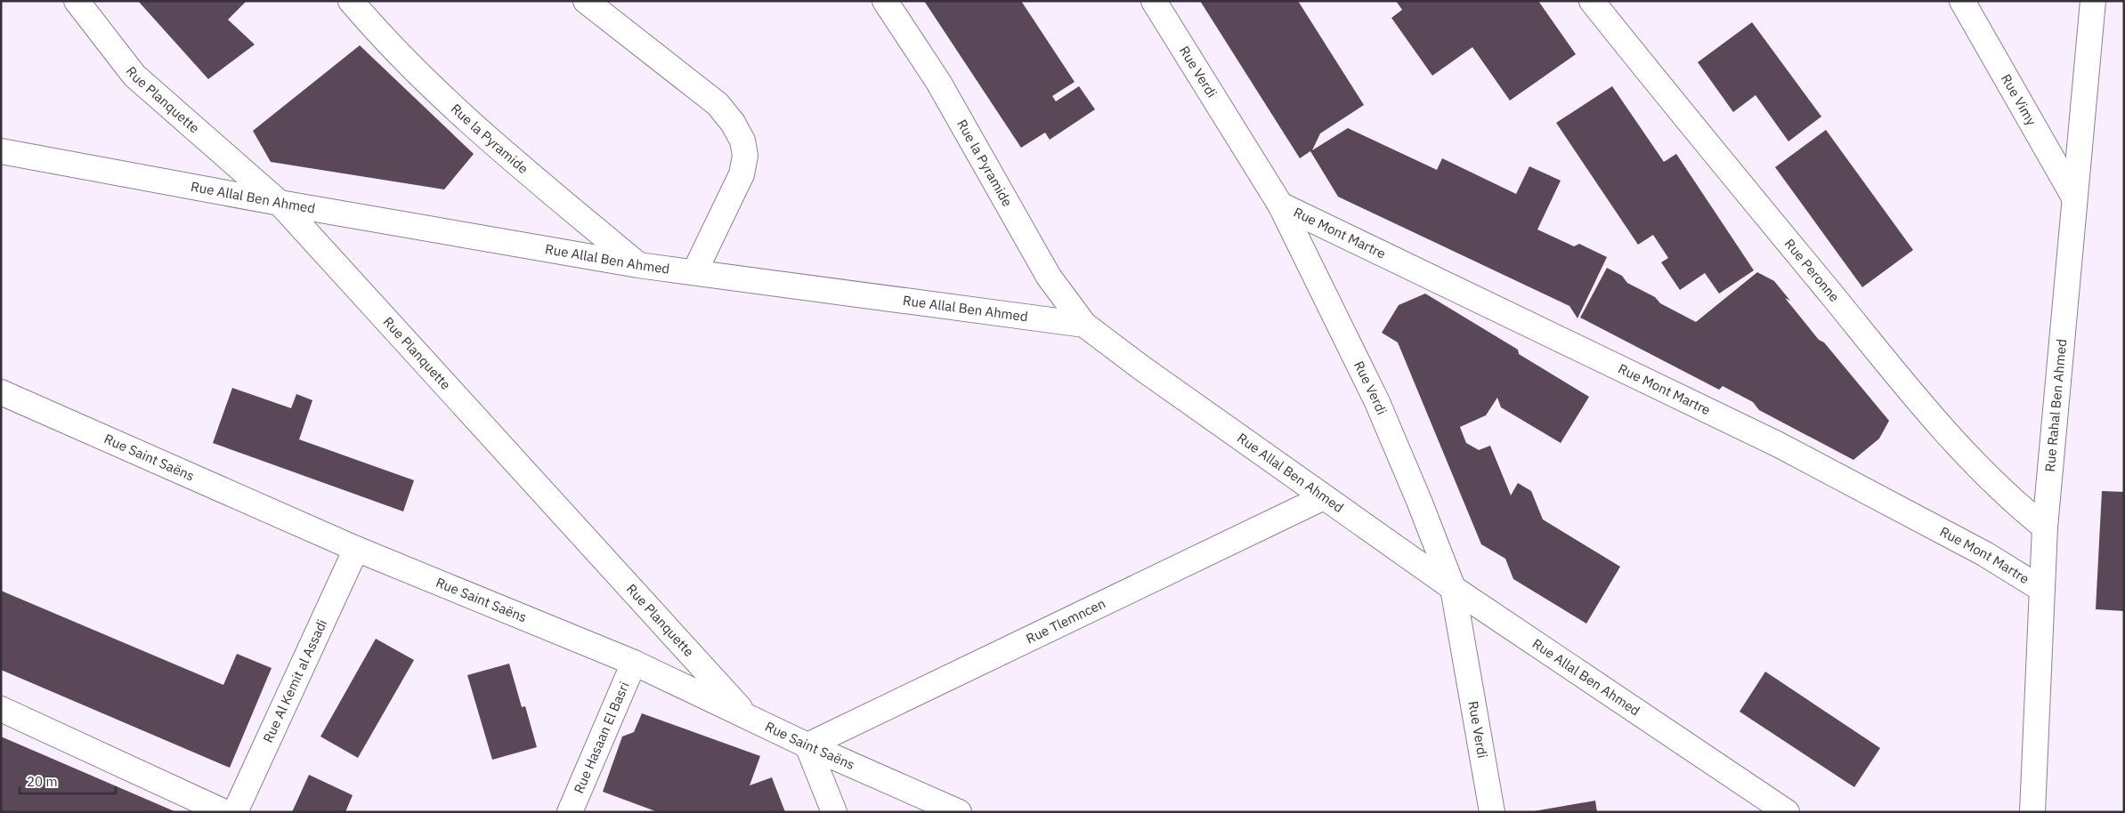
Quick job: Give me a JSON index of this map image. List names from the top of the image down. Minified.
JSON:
{"streets":{"street":["Rue Verdi","Rue Planquette","Rue Vimy","Rue la Pyramide","Rue Allal Ben Ahmed","Rue Mont Martre","Rue Peronne","Rue Rahal Ben Ahmed","Rue Saint Saëns","Rue Tlemncen","Rue Al Kemit al Assadi","Rue Hasaan El Basri"]},"crossings":[["Rue Verdi","Rue Allal Ben Ahmed"],["Rue Verdi","Rue Mont Martre"],["Rue Planquette","Rue Allal Ben Ahmed"],["Rue Planquette","Rue Saint Saëns"],["Rue Vimy","Rue Rahal Ben Ahmed"],["Rue la Pyramide","Rue Allal Ben Ahmed"],["Rue Allal Ben Ahmed","Rue Tlemncen"],["Rue Mont Martre","Rue Rahal Ben Ahmed"],["Rue Peronne","Rue Rahal Ben Ahmed"],["Rue Saint Saëns","Rue Tlemncen"],["Rue Saint Saëns","Rue Al Kemit al Assadi"],["Rue Saint Saëns","Rue Hasaan El Basri"]],"scale_bar":"20 m"}
